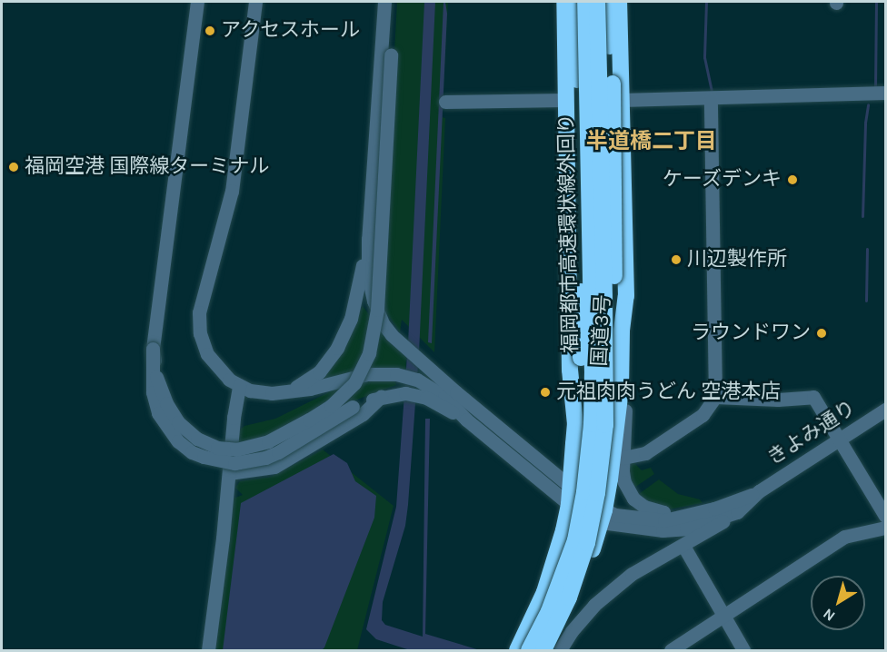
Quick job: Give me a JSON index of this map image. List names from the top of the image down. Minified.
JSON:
{"streets":{"highway":["福岡都市高速環状線外回り","国道3号"],"street":["きよみ通り"]},"crossings":[["国道3号","きよみ通り"]],"districts":["半道橋二丁目"],"places":["アクセスホール","福岡空港 国際線ターミナル","ケーズデンキ","川辺製作所","ラウンドワン","元祖肉肉うどん 空港本店"],"north":"bottom left"}
